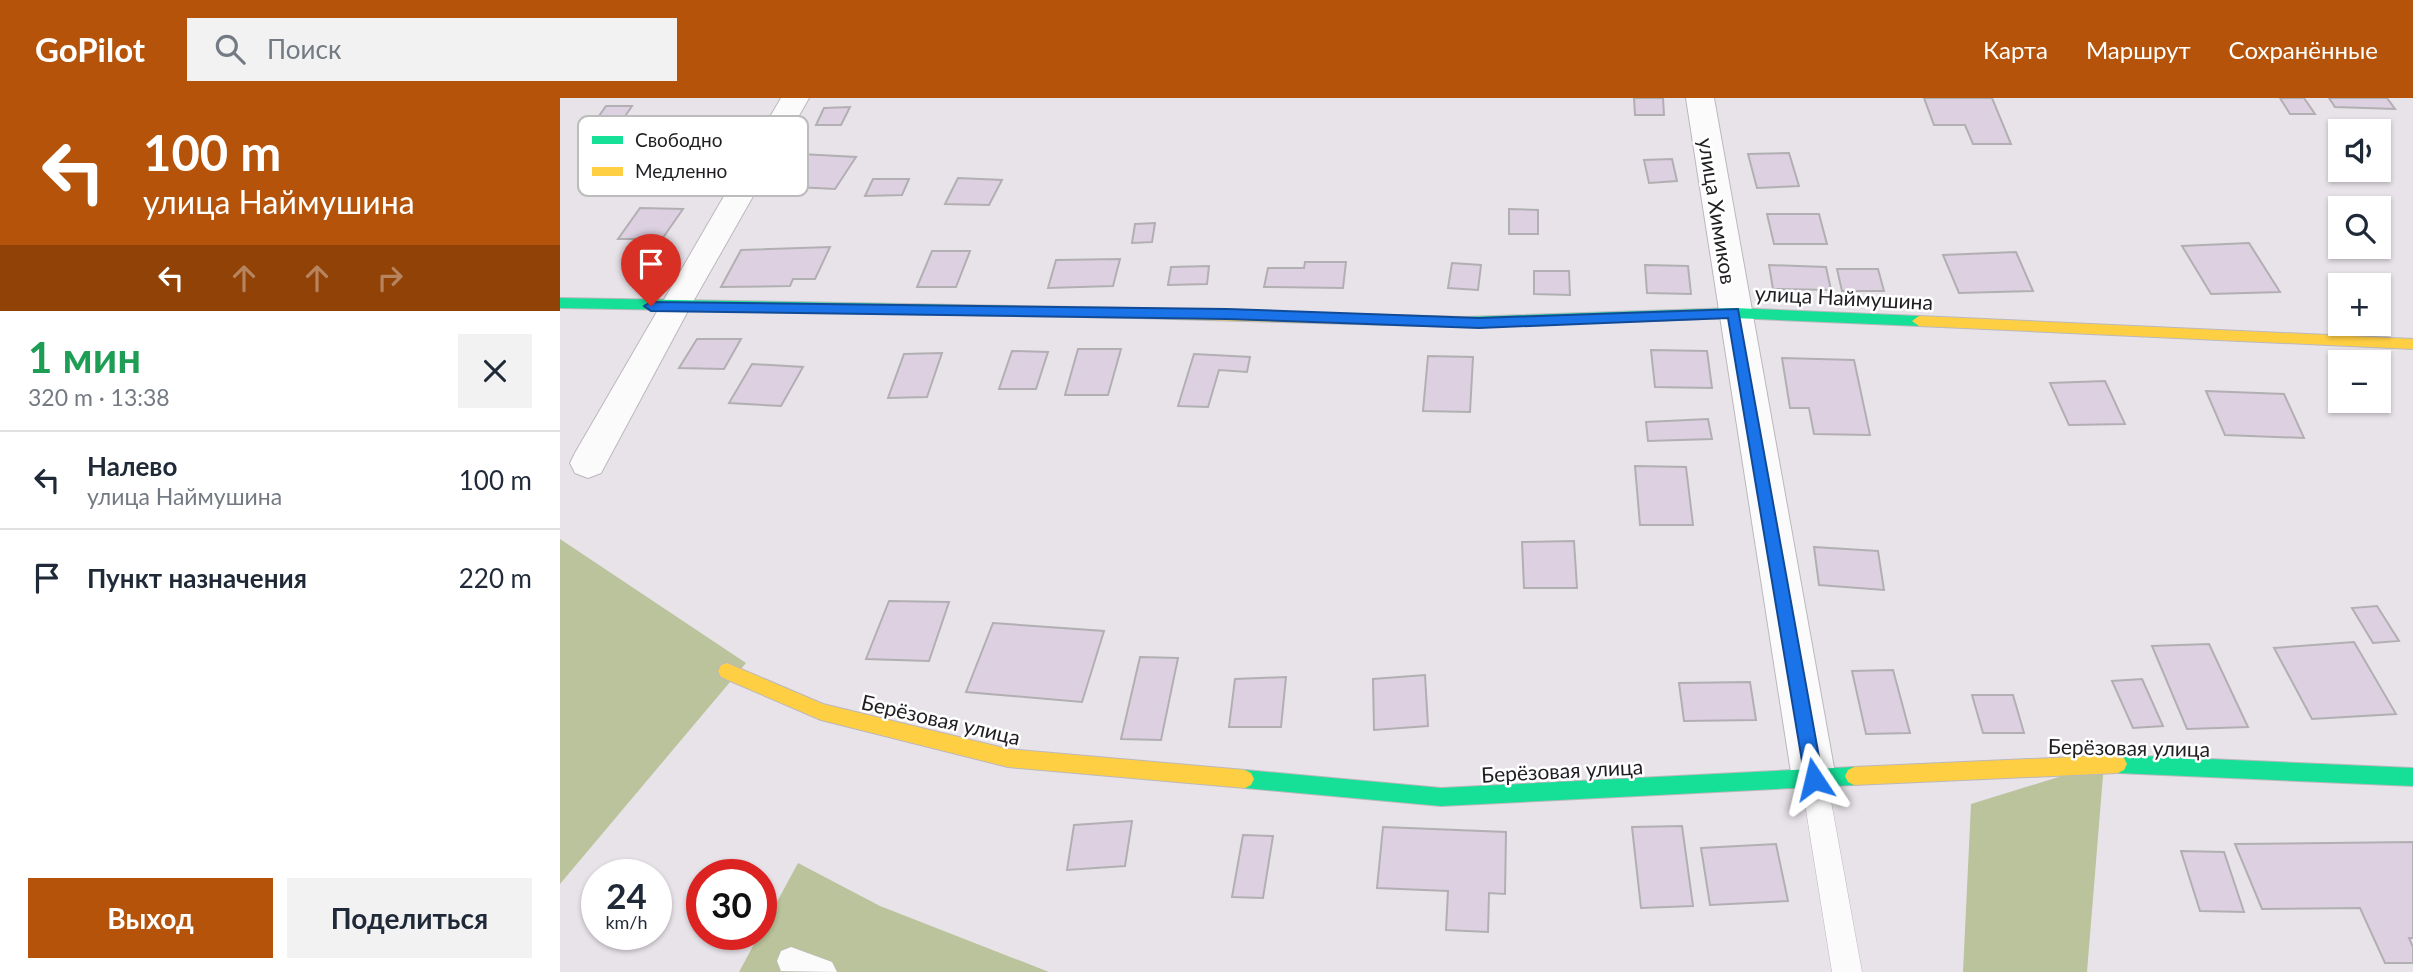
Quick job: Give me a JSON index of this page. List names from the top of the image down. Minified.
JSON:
{"streets":{"street":["улица Химиков","улица Наймушина","Берёзовая улица"]},"crossings":[["улица Химиков","улица Наймушина"],["улица Химиков","Берёзовая улица"]],"legend":["Свободно","Медленно"],"page":{"header":"GoPilot","search":"Поиск","nav":["Карта","Маршрут","Сохранённые"],"turn":["100 m","улица Наймушина"],"map_buttons":["+","−"],"heading":["1 мин","320 m · 13:38"],"list":[{"name":"Налево","note":"улица Наймушина","value":"100 m"},{"name":"Пункт назначения","value":"220 m"}],"speed":"24 km/h","limit":"30","buttons":["Выход","Поделиться"]}}
